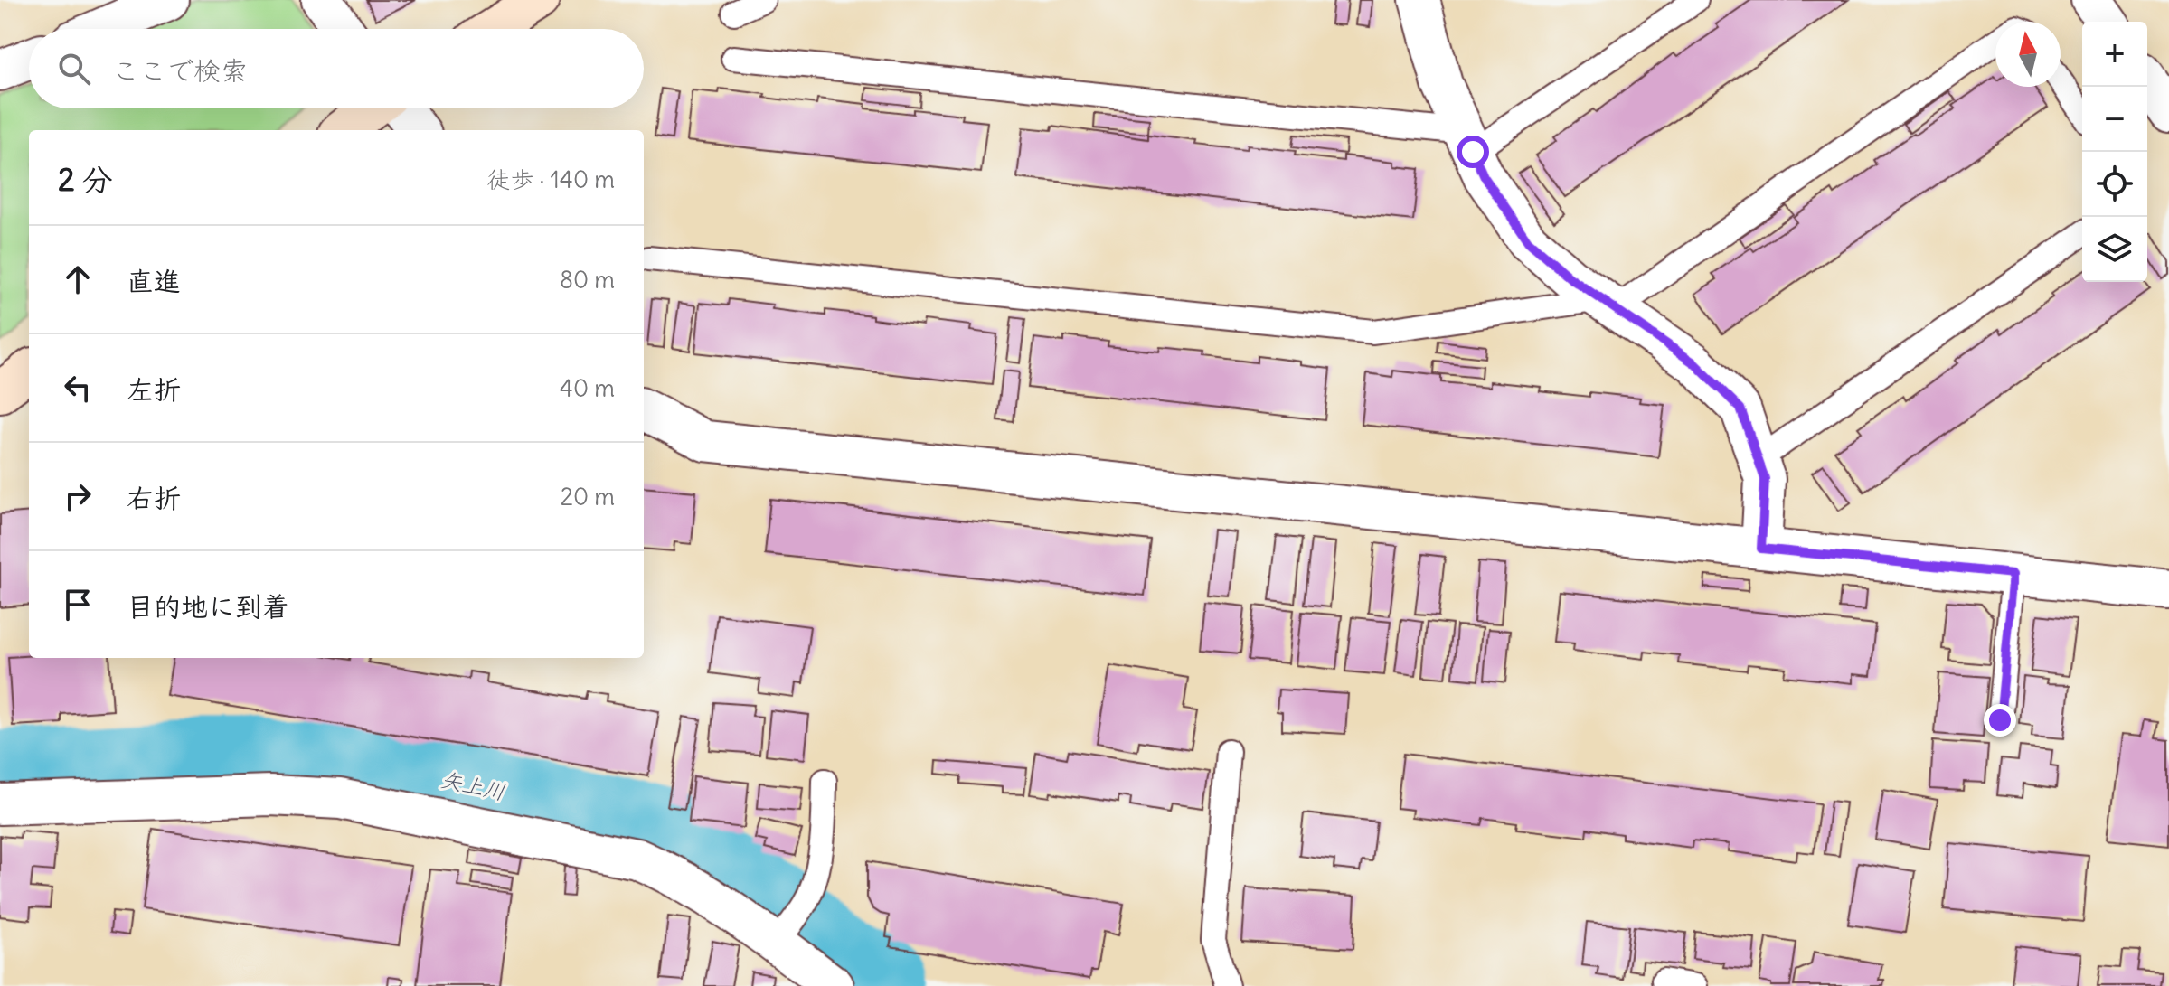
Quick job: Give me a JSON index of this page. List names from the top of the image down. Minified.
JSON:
{"water":["矢上川"],"north":"top","page":{"map_buttons":["+","−"],"search":"ここで検索","heading":["2 分","徒歩 · 140 m"],"list":[["直進","80 m"],["左折","40 m"],["右折","20 m"],"目的地に到着"]}}
